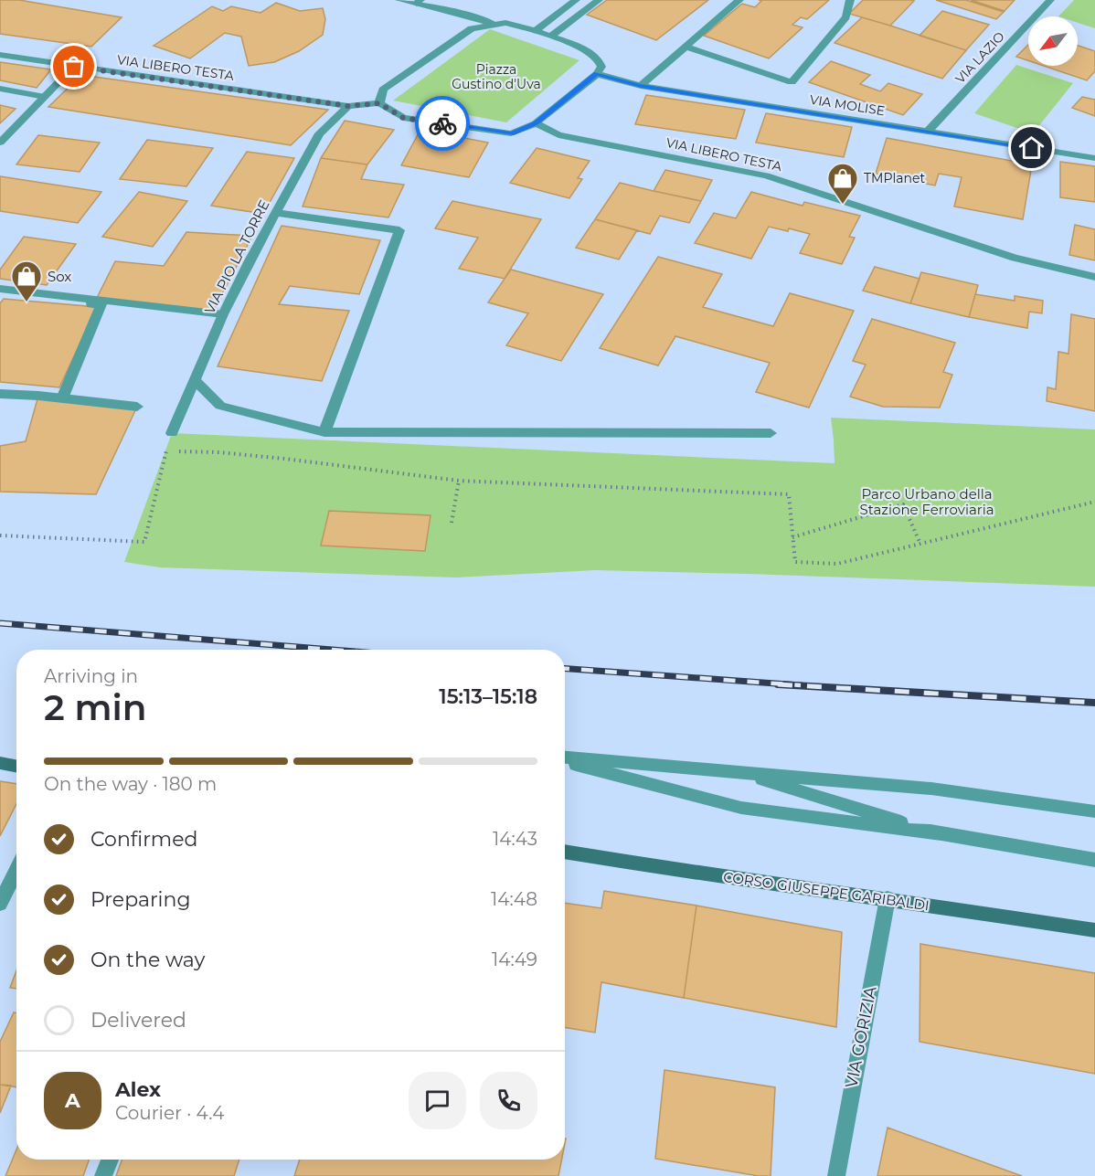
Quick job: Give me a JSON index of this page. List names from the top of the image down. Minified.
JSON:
{"streets":{"main road":["CORSO GIUSEPPE GARIBALDI"],"street":["VIA LAZIO","VIA LIBERO TESTA","VIA MOLISE","VIA PIO LA TORRE","VIA GORIZIA"]},"crossings":[["VIA LAZIO","VIA MOLISE"],["VIA LIBERO TESTA","VIA PIO LA TORRE"],["CORSO GIUSEPPE GARIBALDI","VIA GORIZIA"]],"parks":["Piazza Gustino d'Uva","Parco Urbano della Stazione Ferroviaria"],"places":{"shop":["TMPlanet","Sox"]},"north":"bottom left","page":{"heading":["2 min","Arriving in","15:13–15:18"],"panel":["Alex","Courier · 4.4"],"bar":"On the way · 180 m","list":[["Confirmed","14:43"],["Preparing","14:48"],["On the way","14:49"],"Delivered"],"round":"A"}}
